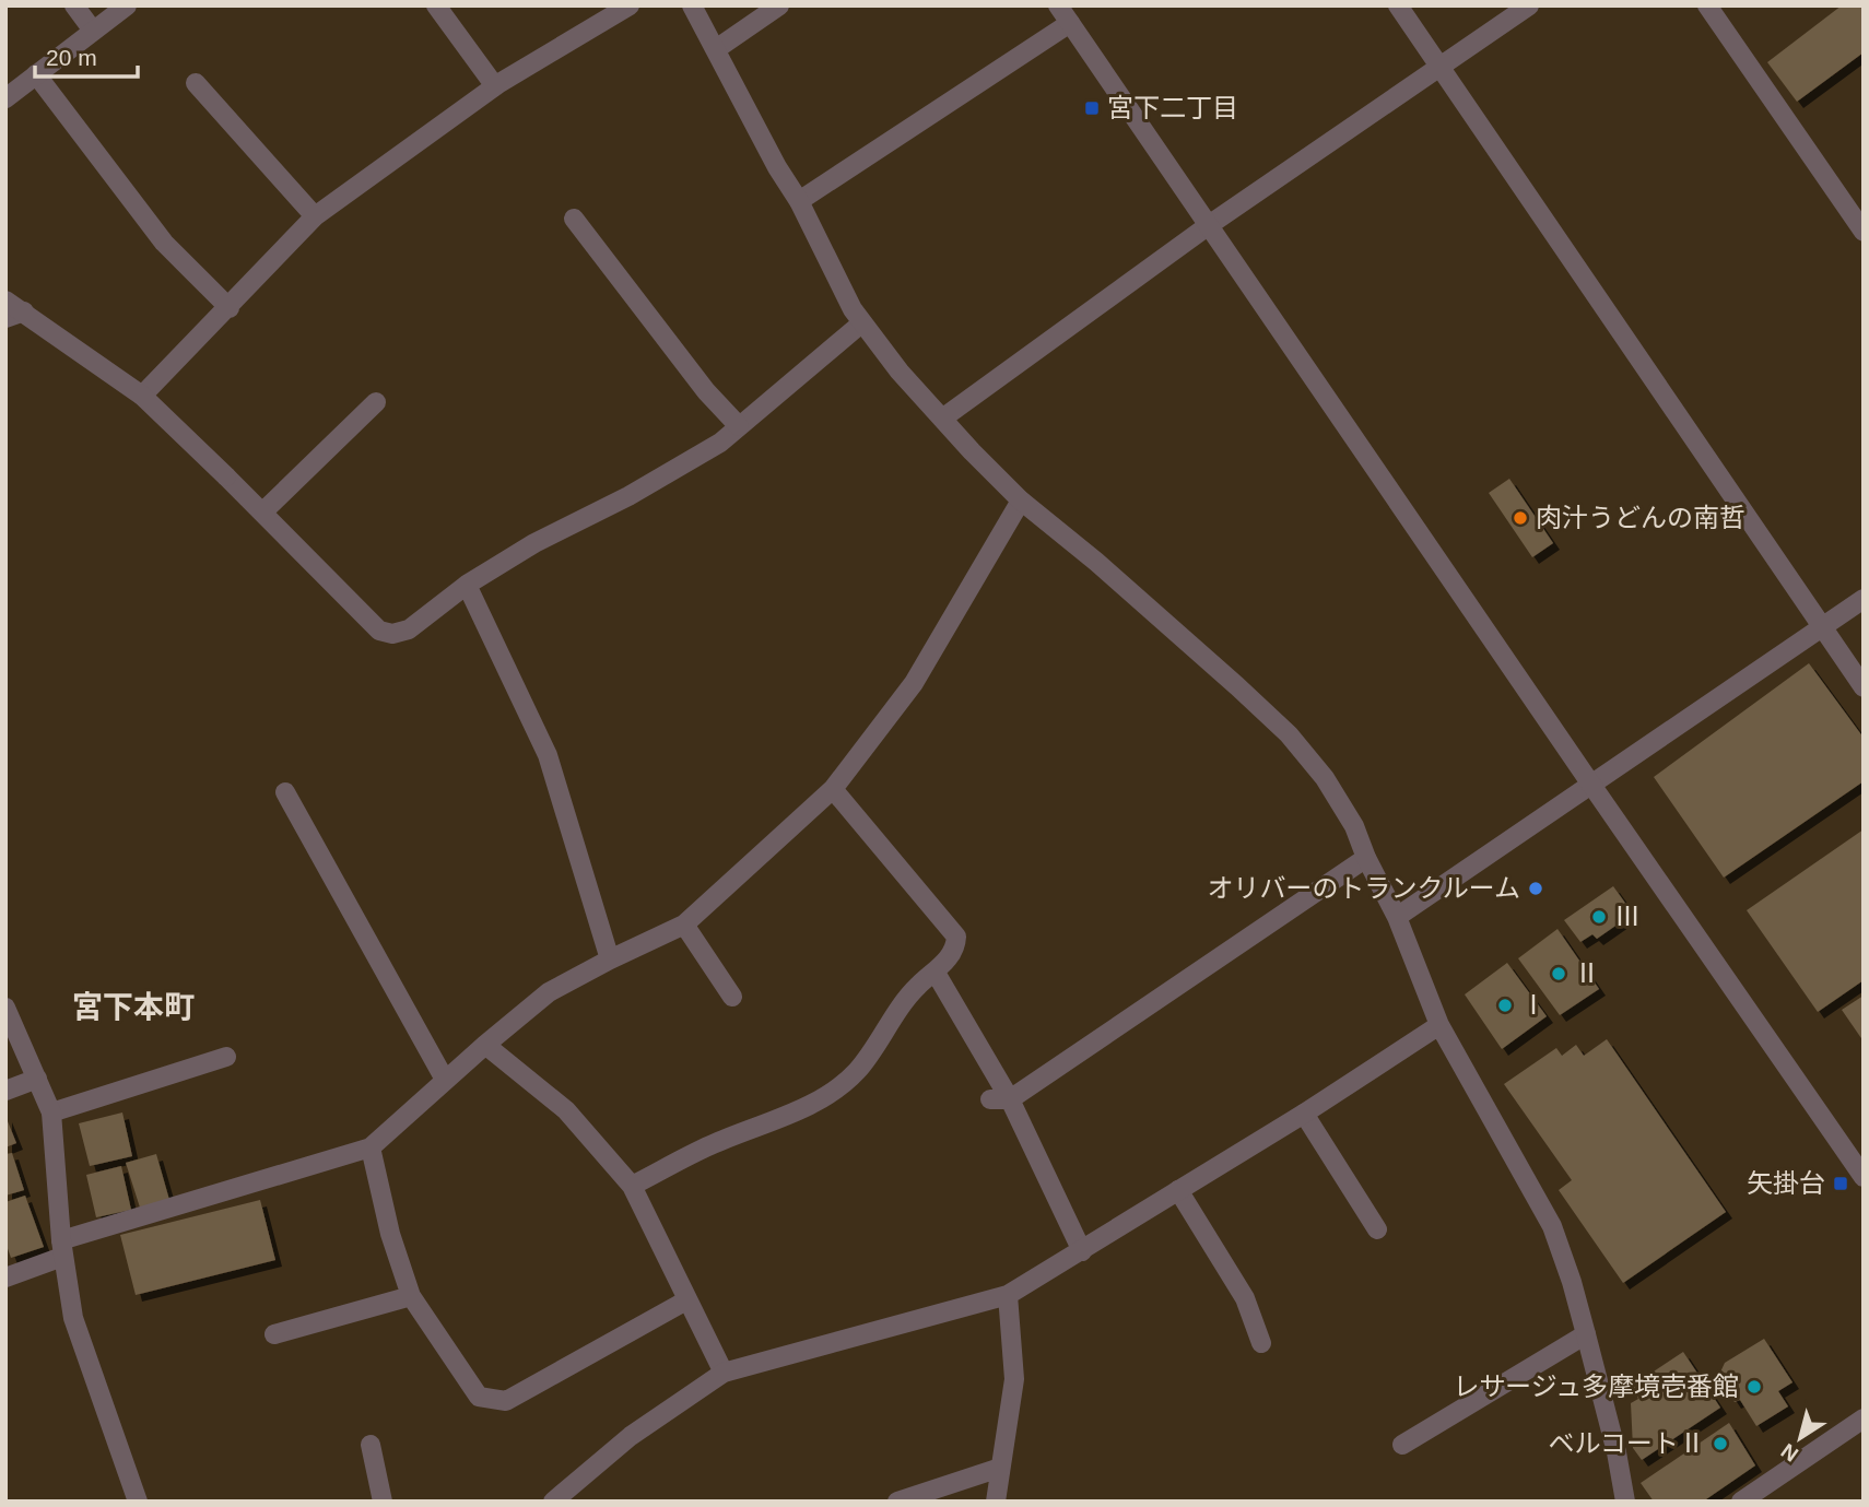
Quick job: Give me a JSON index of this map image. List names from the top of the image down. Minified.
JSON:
{"districts":["宮下本町"],"places":{"transit":["宮下二丁目","矢掛台"],"other":["肉汁うどんの南哲","オリバーのトランクルーム","Ⅲ","Ⅱ","Ⅰ","レサージュ多摩境壱番館","ベルコートⅡ"]},"scale_bar":"20 m","north":"bottom left"}
